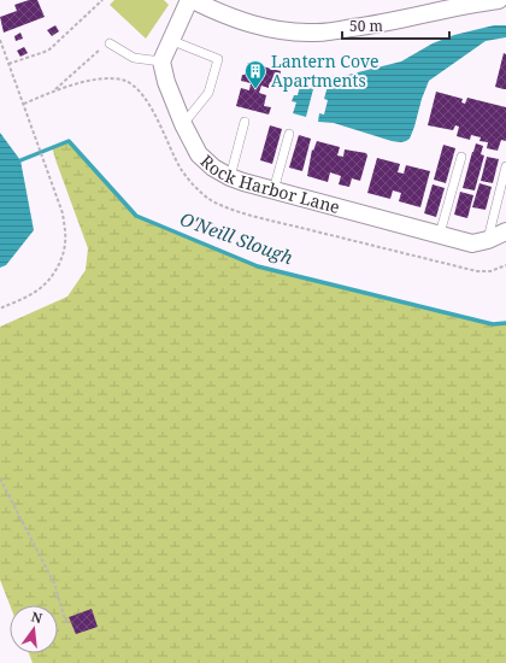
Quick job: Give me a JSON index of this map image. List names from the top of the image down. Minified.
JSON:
{"streets":{"street":["Rock Harbor Lane"]},"water":["O'Neill Slough"],"places":{"building":["Lantern Cove Apartments"]},"scale_bar":"50 m","north":"top"}
